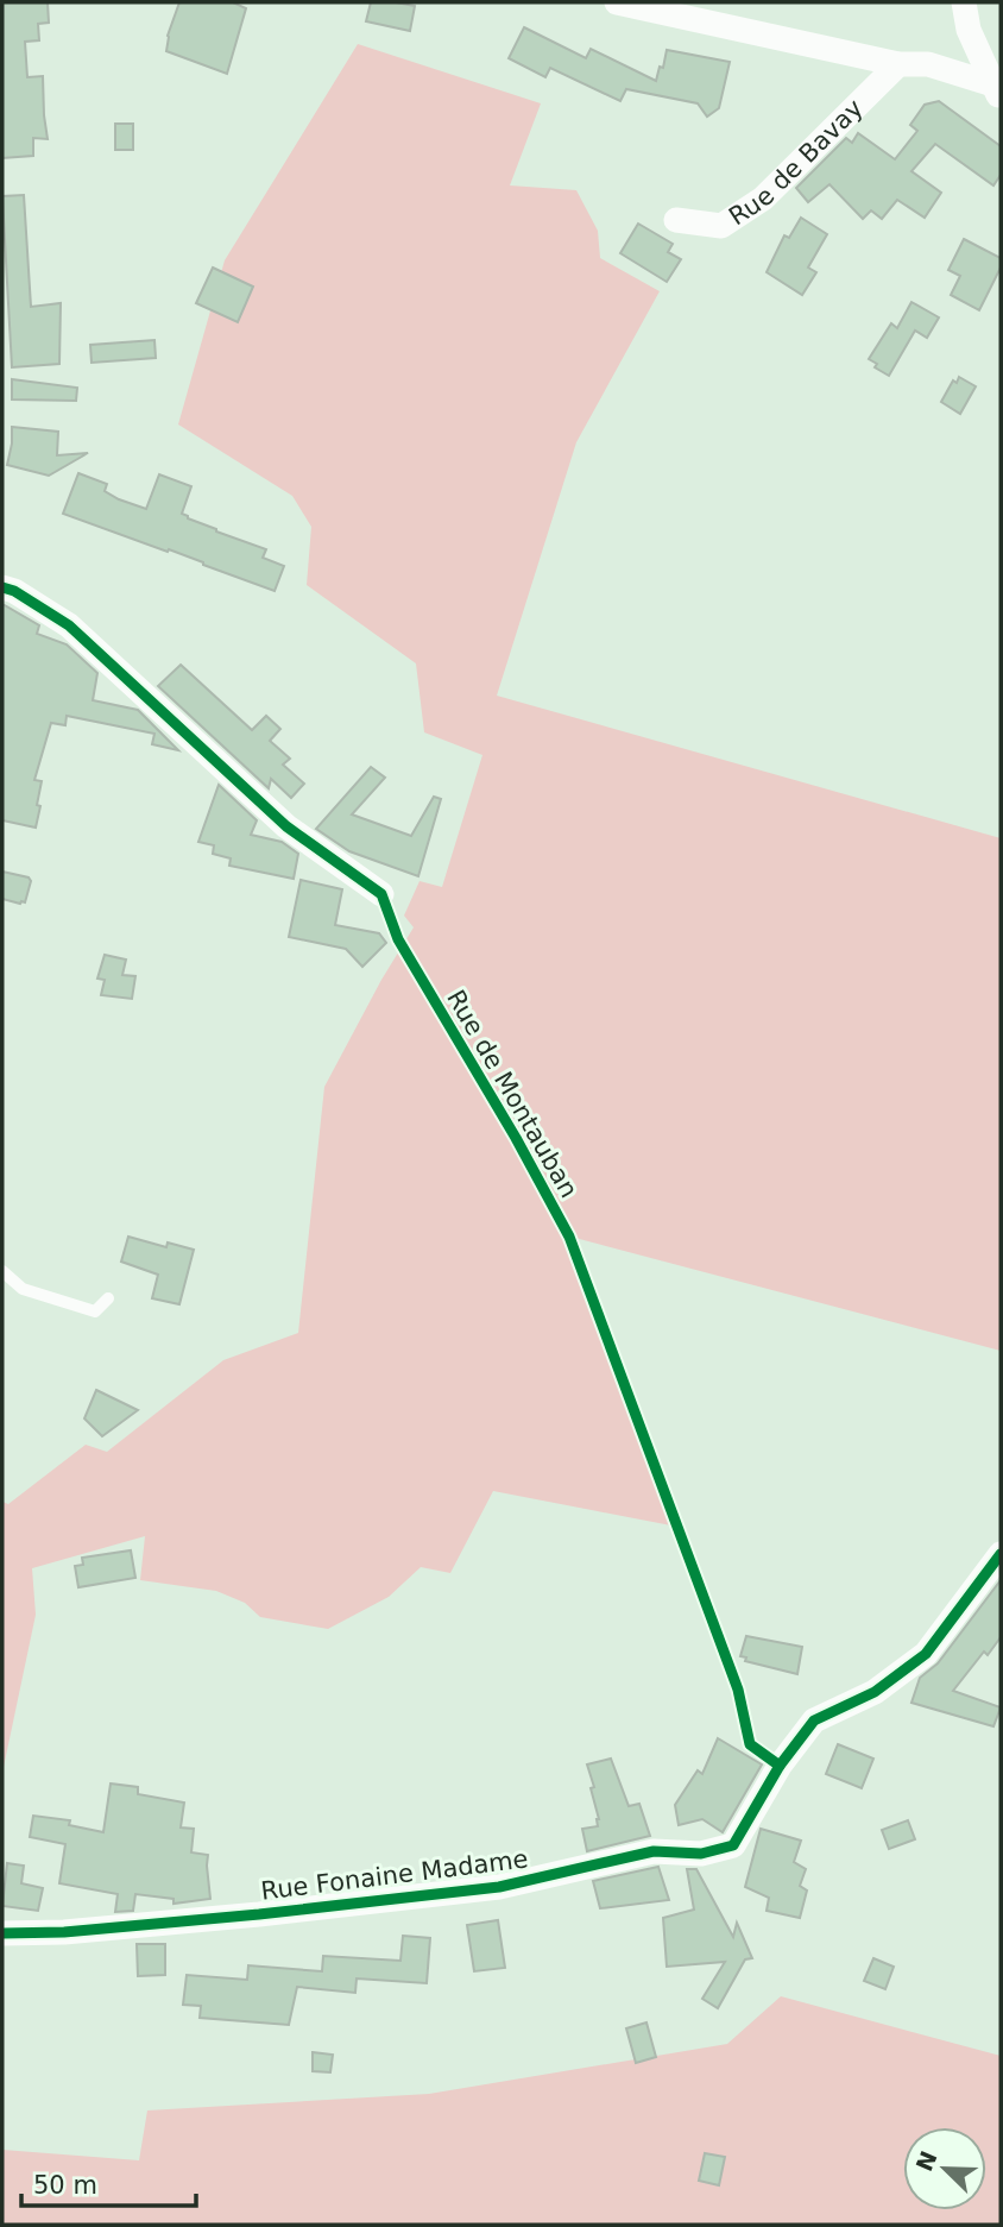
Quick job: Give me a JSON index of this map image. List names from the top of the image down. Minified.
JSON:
{"streets":{"street":["Rue de Bavay","Rue Fonaine Madame"],"cycle path":["Rue de Montauban"]},"crossings":[["Rue de Montauban","Rue Fonaine Madame"]],"scale_bar":"50 m","north":"top left"}
